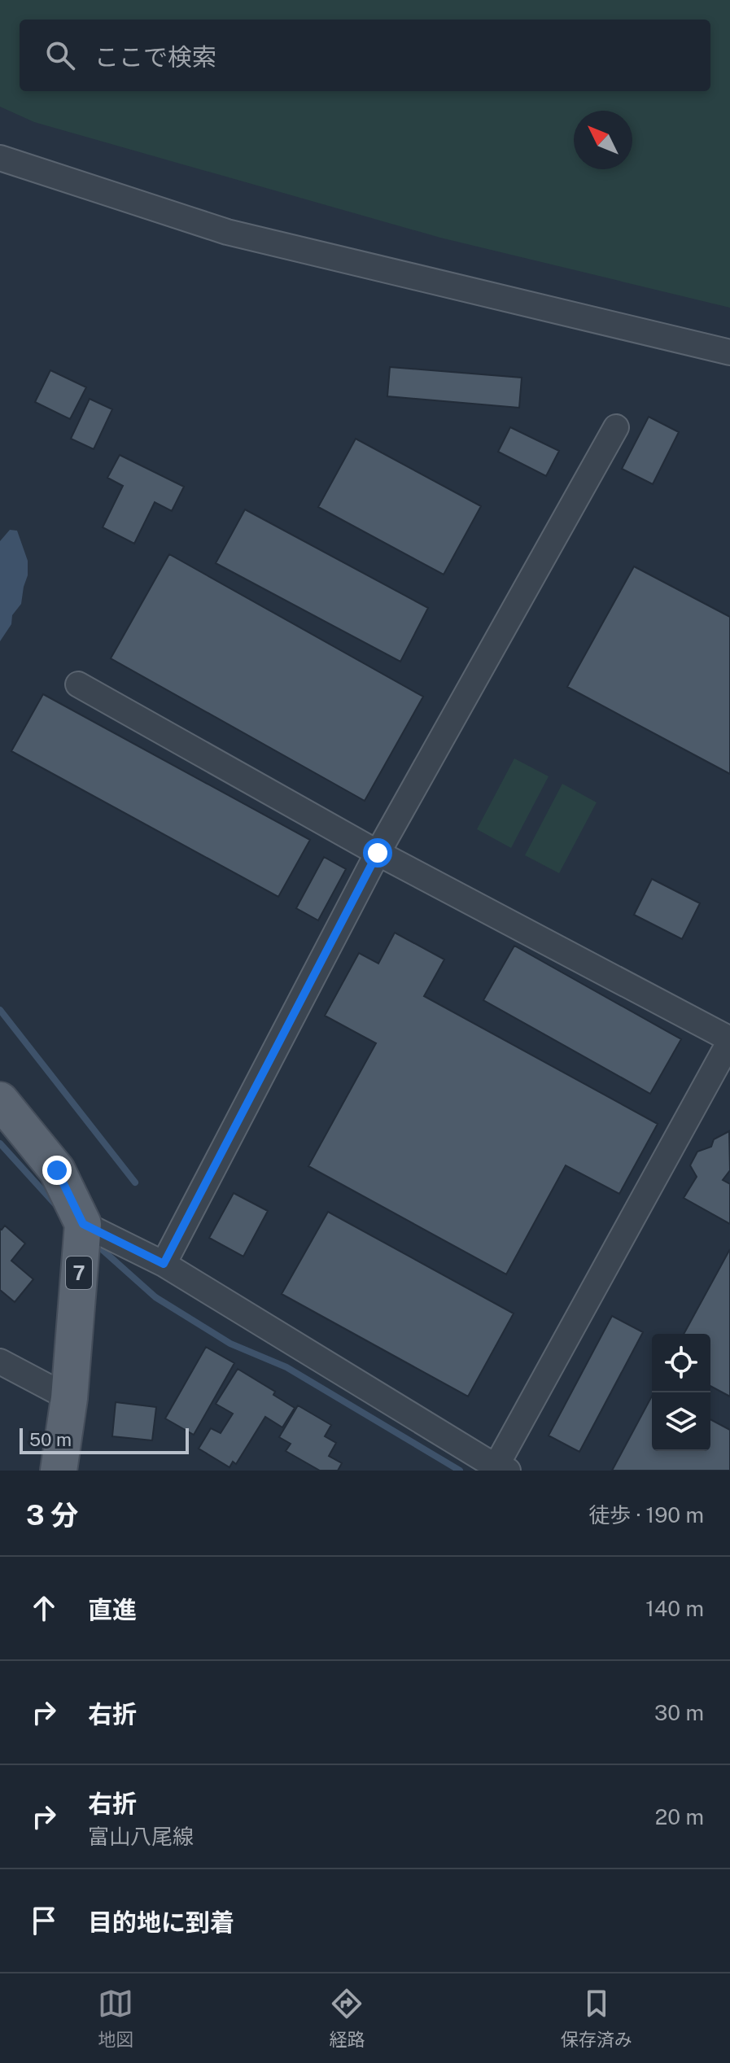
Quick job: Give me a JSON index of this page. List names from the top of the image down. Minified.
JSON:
{"streets":{"main road":["7"]},"scale_bar":"50 m","north":"top left","page":{"search":"ここで検索","scale":"50 m","heading":["3 分","徒歩 · 190 m"],"list":[["直進","140 m"],["右折","30 m"],["右折","富山八尾線","20 m"],"目的地に到着"],"nav":["地図","経路","保存済み"]}}
